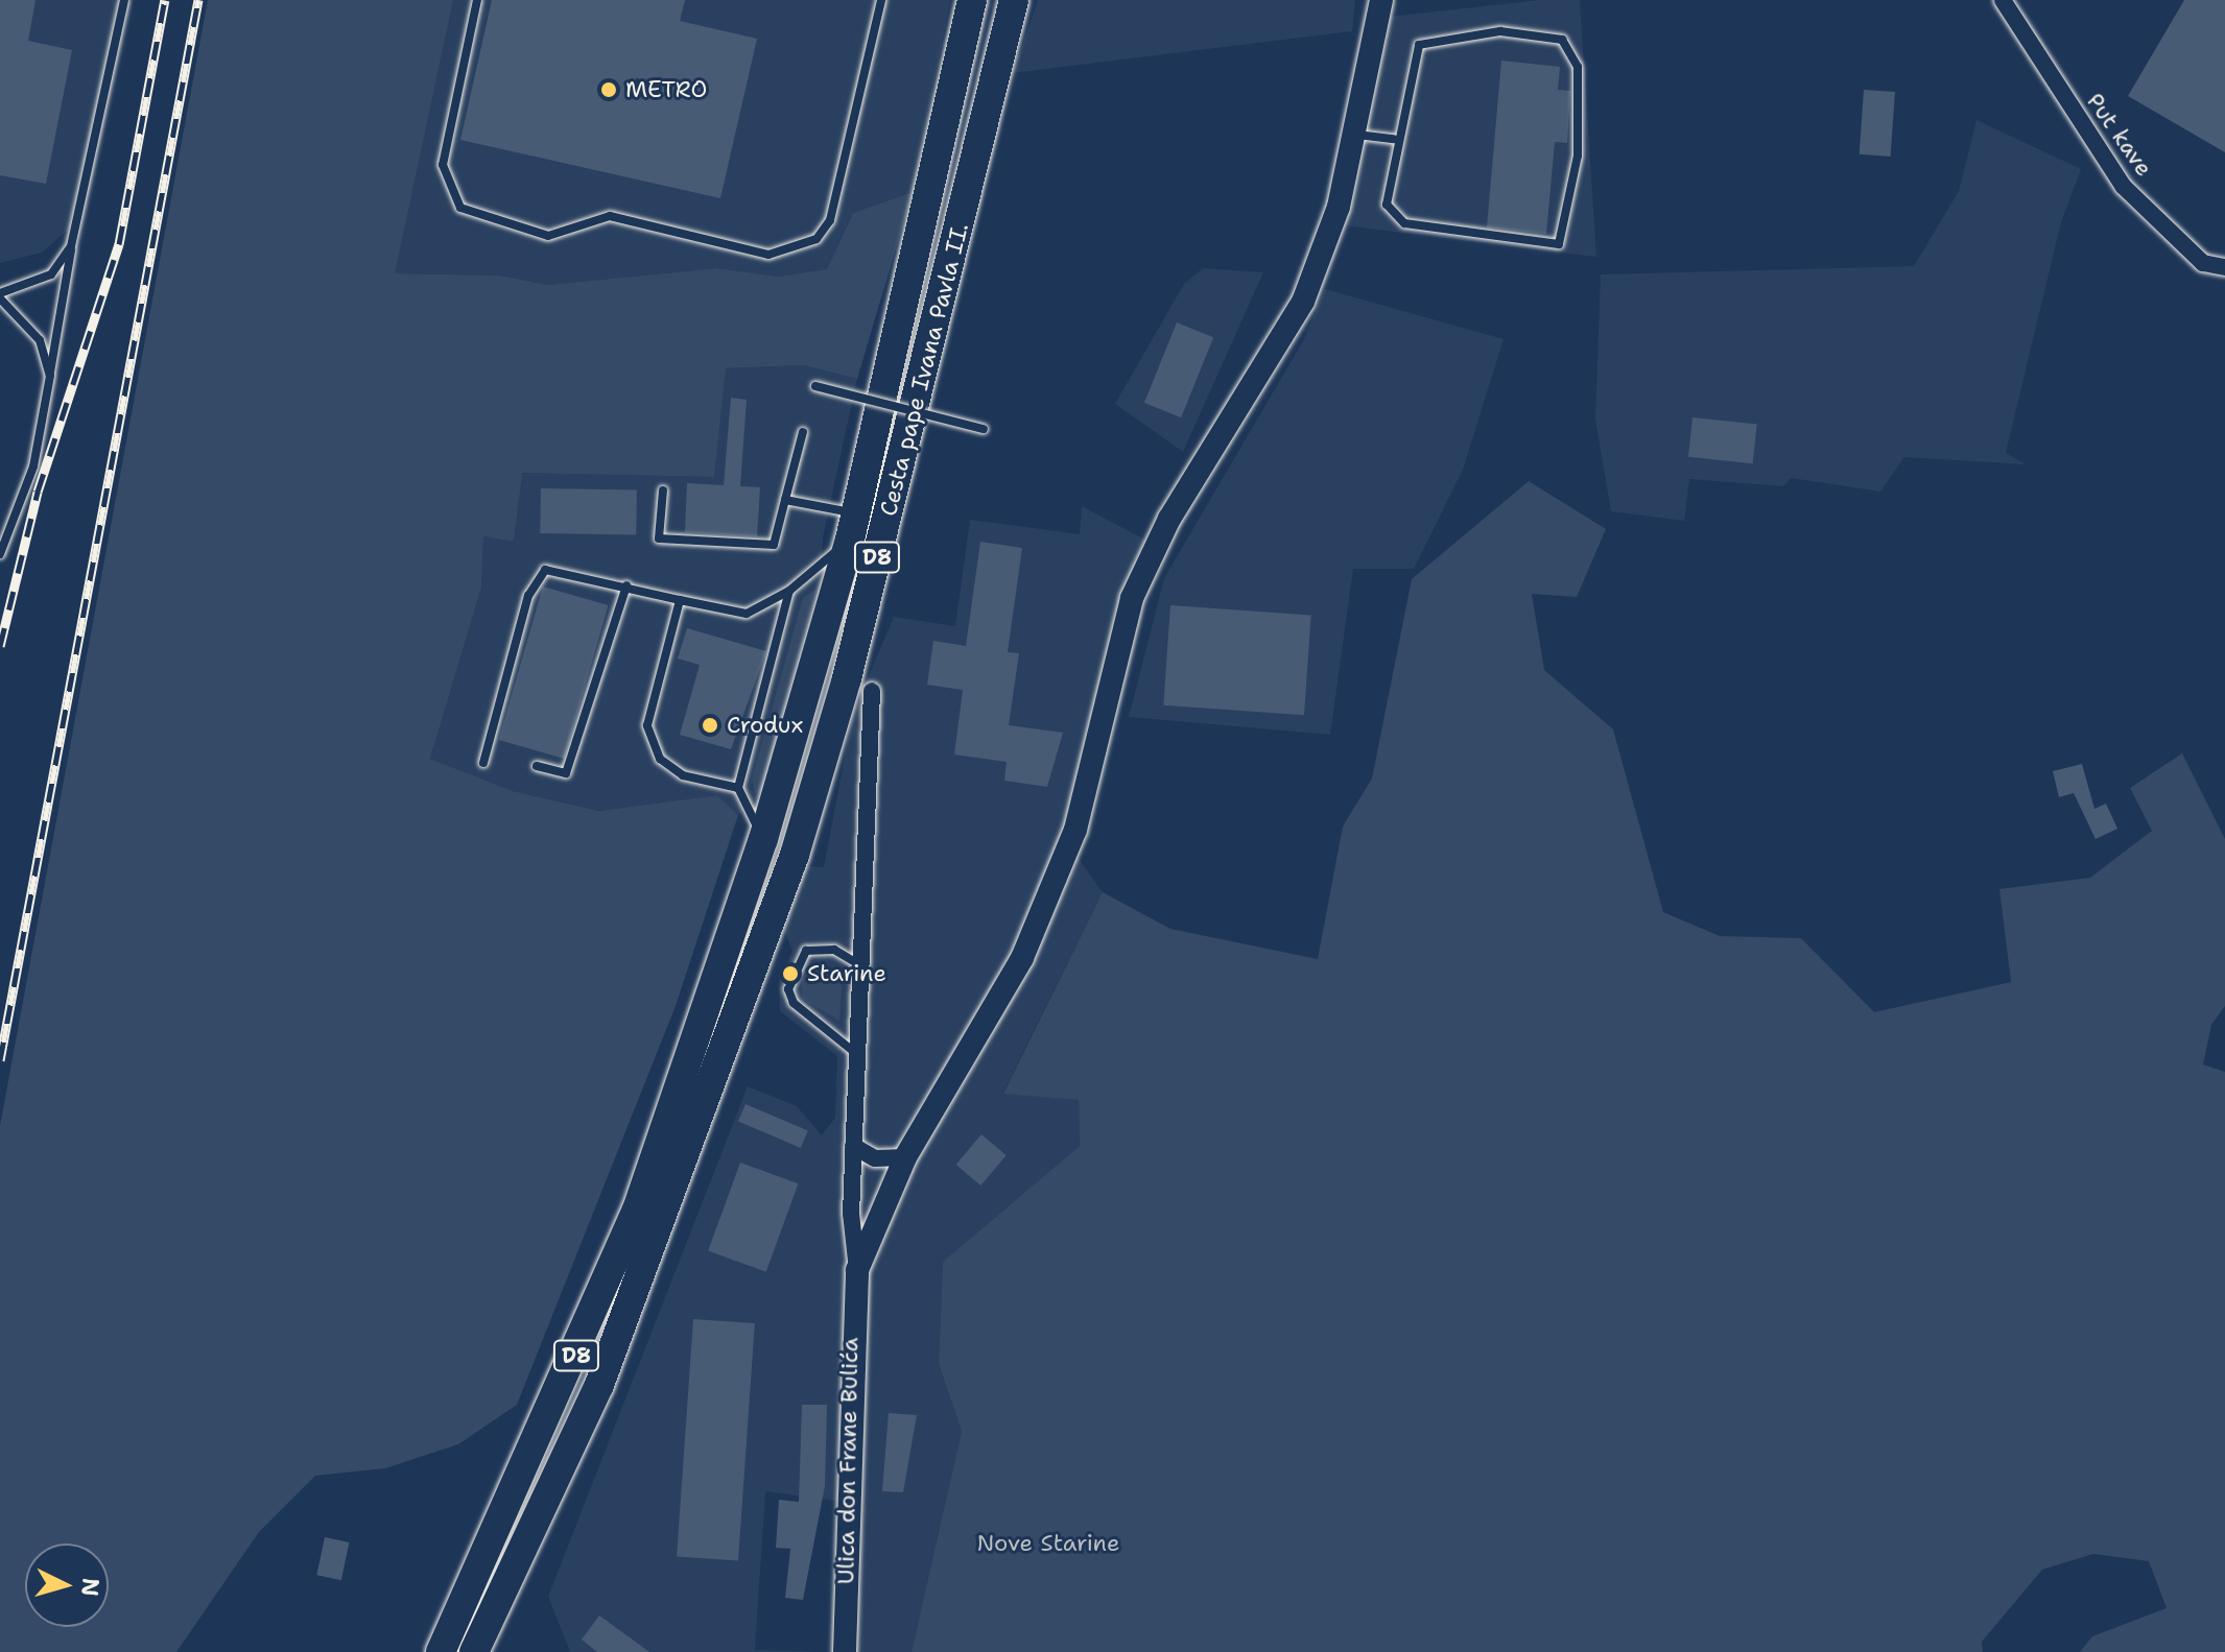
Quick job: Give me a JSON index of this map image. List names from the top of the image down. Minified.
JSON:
{"streets":{"highway":["Cesta pape Ivana Pavla II.","D8"],"street":["Put kave","Ulica don Frane Bulića"]},"parks":["Nove Starine"],"places":["METRO","Crodux","Starine"],"north":"right"}
